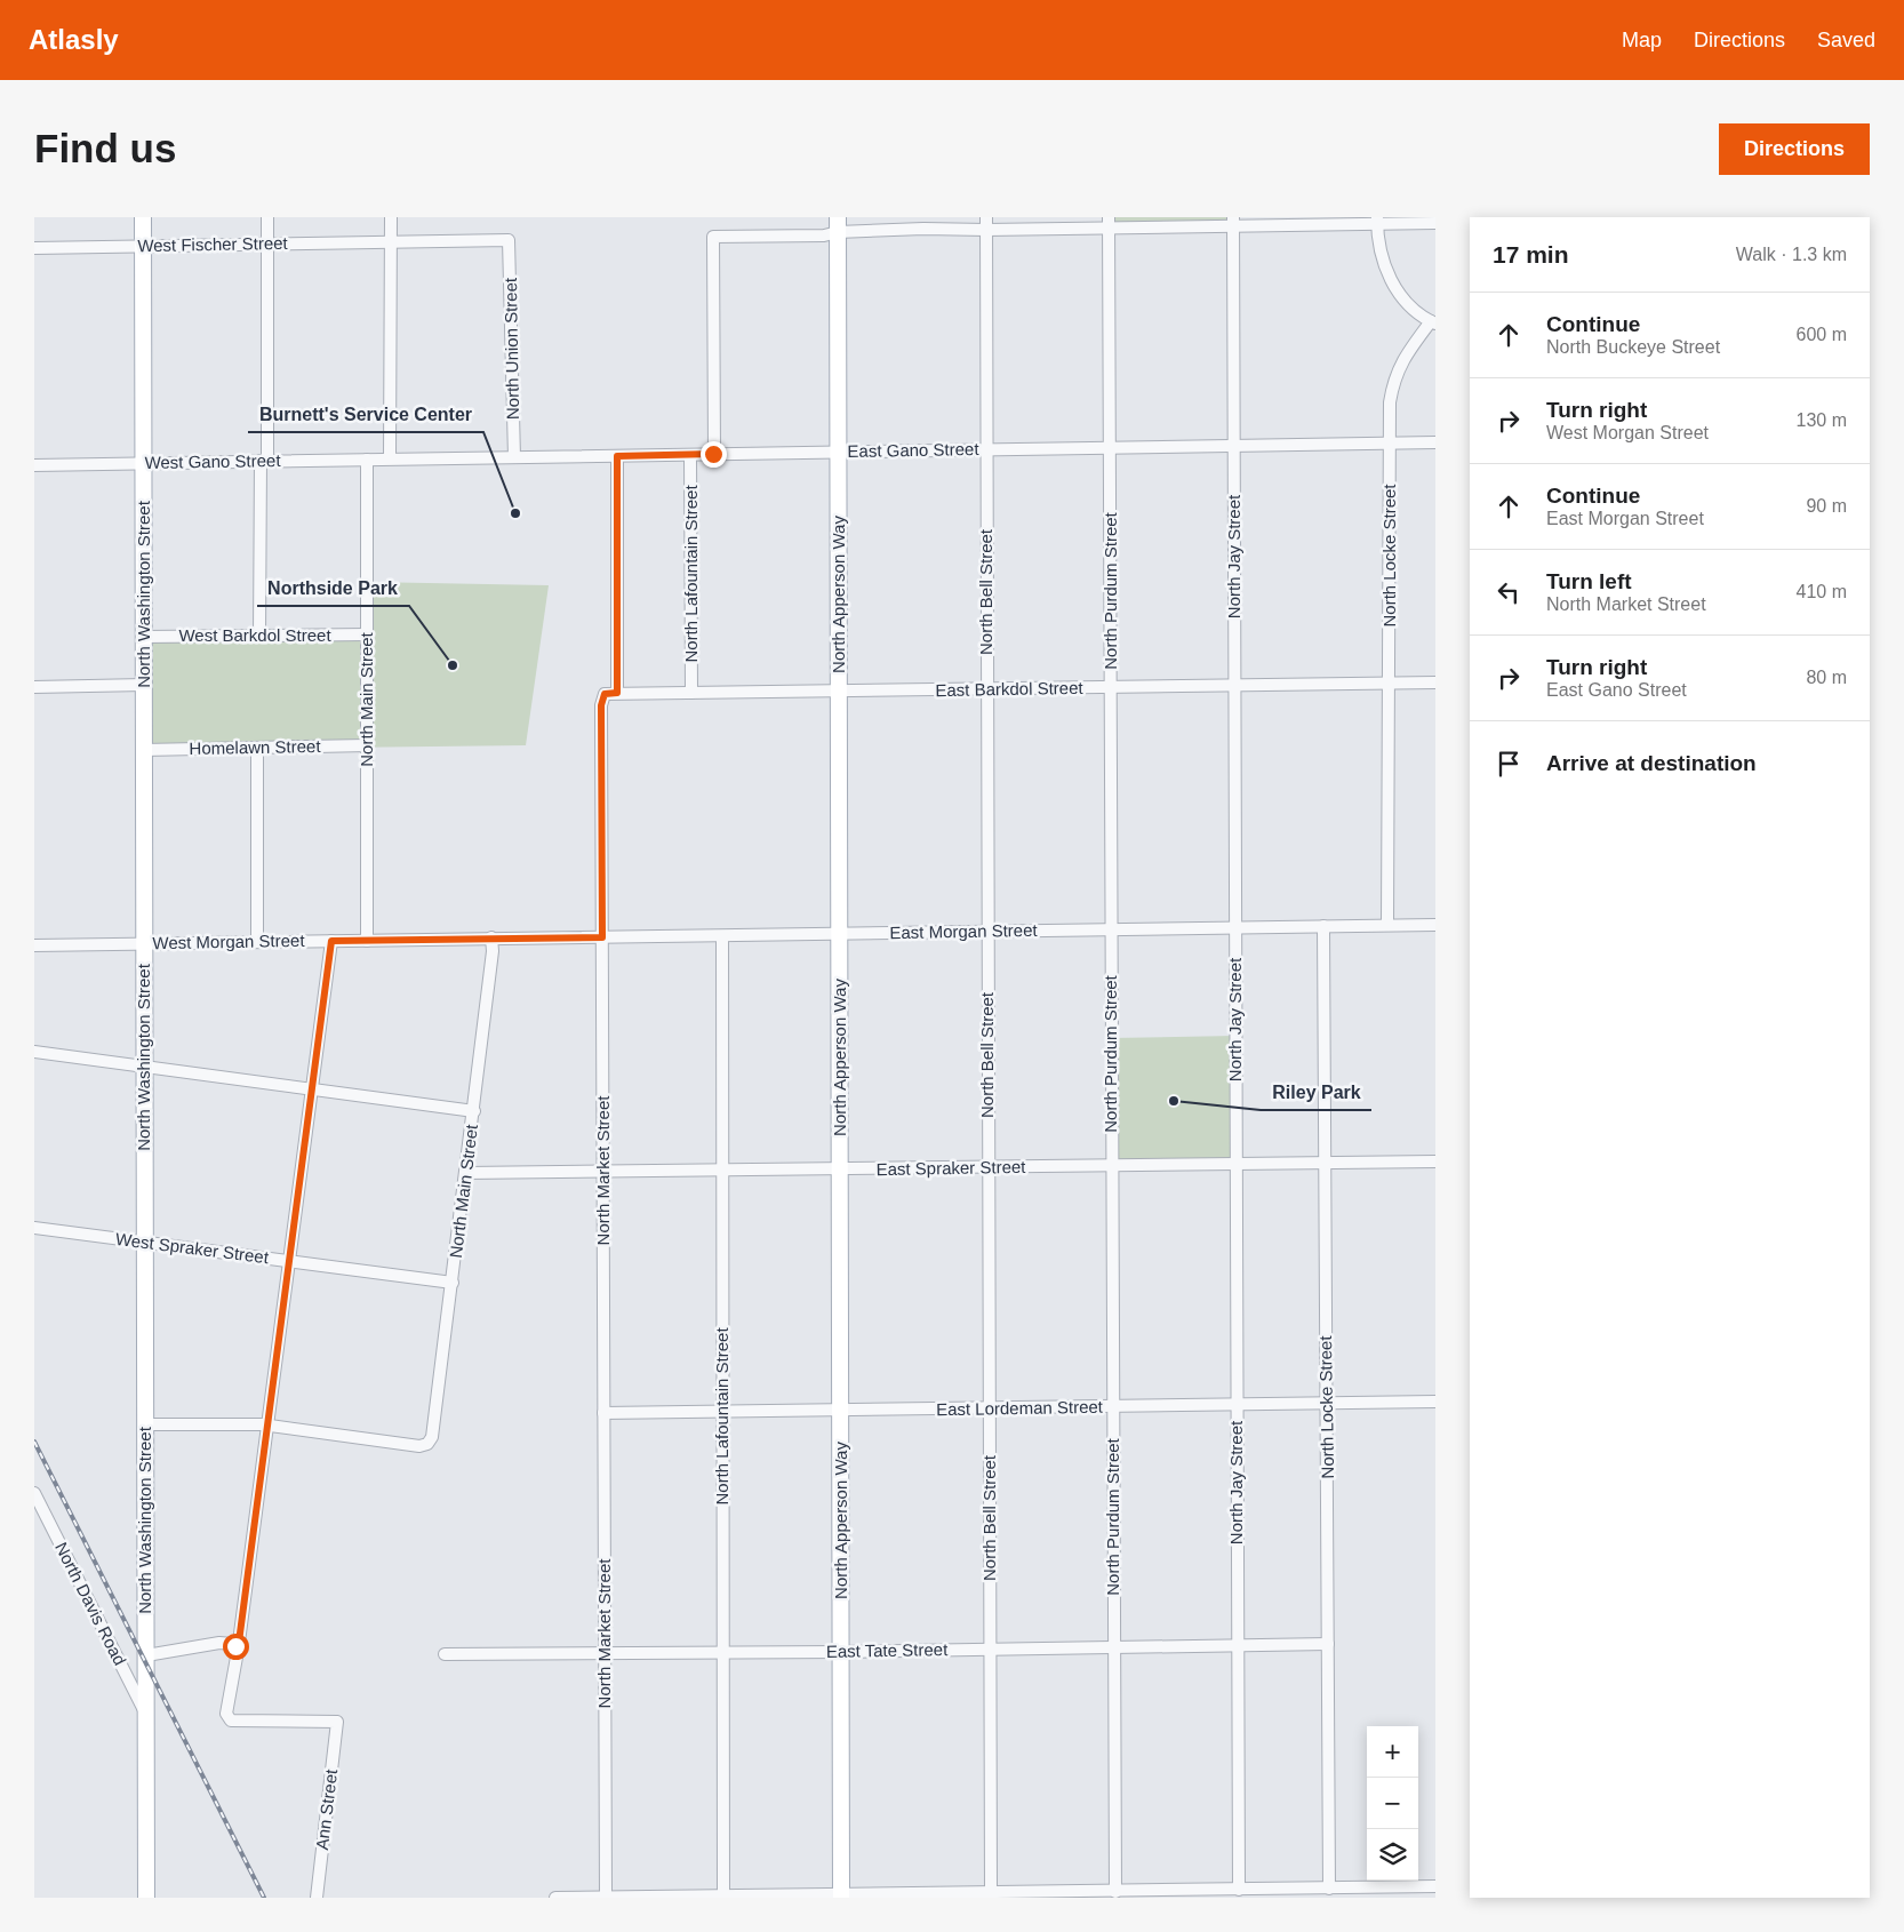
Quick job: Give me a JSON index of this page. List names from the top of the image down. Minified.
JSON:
{"streets":{"main road":["North Washington Street","North Apperson Way"],"street":["West Fischer Street","North Union Street","East Gano Street","West Gano Street","North Locke Street","North Jay Street","North Lafountain Street","North Purdum Street","North Bell Street","West Barkdol Street","East Barkdol Street","North Main Street","Homelawn Street","East Morgan Street","West Morgan Street","East Spraker Street","North Market Street","West Spraker Street","East Lordeman Street","North Davis Road","East Tate Street","Ann Street"]},"crossings":[["West Fischer Street","North Union Street"],["West Fischer Street","North Washington Street"],["North Union Street","East Gano Street"],["East Gano Street","West Gano Street"],["East Gano Street","North Locke Street"],["East Gano Street","North Jay Street"],["East Gano Street","North Lafountain Street"],["East Gano Street","North Purdum Street"],["East Gano Street","North Bell Street"],["East Gano Street","North Apperson Way"],["West Gano Street","North Washington Street"],["West Gano Street","North Main Street"],["North Locke Street","East Barkdol Street"],["North Locke Street","East Morgan Street"],["North Locke Street","East Spraker Street"],["North Locke Street","East Lordeman Street"],["North Locke Street","East Tate Street"],["North Jay Street","East Barkdol Street"],["North Jay Street","East Morgan Street"],["North Jay Street","East Spraker Street"],["North Jay Street","East Lordeman Street"],["North Jay Street","East Tate Street"],["North Lafountain Street","East Barkdol Street"],["North Lafountain Street","East Morgan Street"],["North Lafountain Street","East Spraker Street"],["North Lafountain Street","East Lordeman Street"],["North Lafountain Street","East Tate Street"],["North Purdum Street","East Barkdol Street"],["North Purdum Street","East Morgan Street"],["North Purdum Street","East Spraker Street"],["North Purdum Street","East Lordeman Street"],["North Purdum Street","East Tate Street"],["North Bell Street","East Barkdol Street"],["North Bell Street","East Morgan Street"],["North Bell Street","East Spraker Street"],["North Bell Street","East Lordeman Street"],["North Bell Street","East Tate Street"],["North Washington Street","West Barkdol Street"],["North Washington Street","Homelawn Street"],["North Washington Street","West Morgan Street"],["North Washington Street","West Spraker Street"],["North Washington Street","North Davis Road"],["North Apperson Way","East Barkdol Street"],["North Apperson Way","East Morgan Street"],["North Apperson Way","East Spraker Street"],["North Apperson Way","East Lordeman Street"],["North Apperson Way","East Tate Street"],["West Barkdol Street","North Main Street"],["East Barkdol Street","North Market Street"],["North Main Street","Homelawn Street"],["North Main Street","East Morgan Street"],["North Main Street","West Morgan Street"],["North Main Street","East Spraker Street"],["North Main Street","West Spraker Street"],["East Morgan Street","West Morgan Street"],["East Morgan Street","North Market Street"],["East Spraker Street","North Market Street"],["North Market Street","East Lordeman Street"],["North Market Street","East Tate Street"]],"places":["Burnett's Service Center","Northside Park","Riley Park"],"page":{"header":"Atlasly","nav":["Map","Directions","Saved"],"buttons":"Directions","title":"Find us","heading":["17 min","Walk · 1.3 km"],"list":[["Continue","North Buckeye Street","600 m"],["Turn right","West Morgan Street","130 m"],["Continue","East Morgan Street","90 m"],["Turn left","North Market Street","410 m"],["Turn right","East Gano Street","80 m"],"Arrive at destination"],"map_buttons":["+","−"]}}
